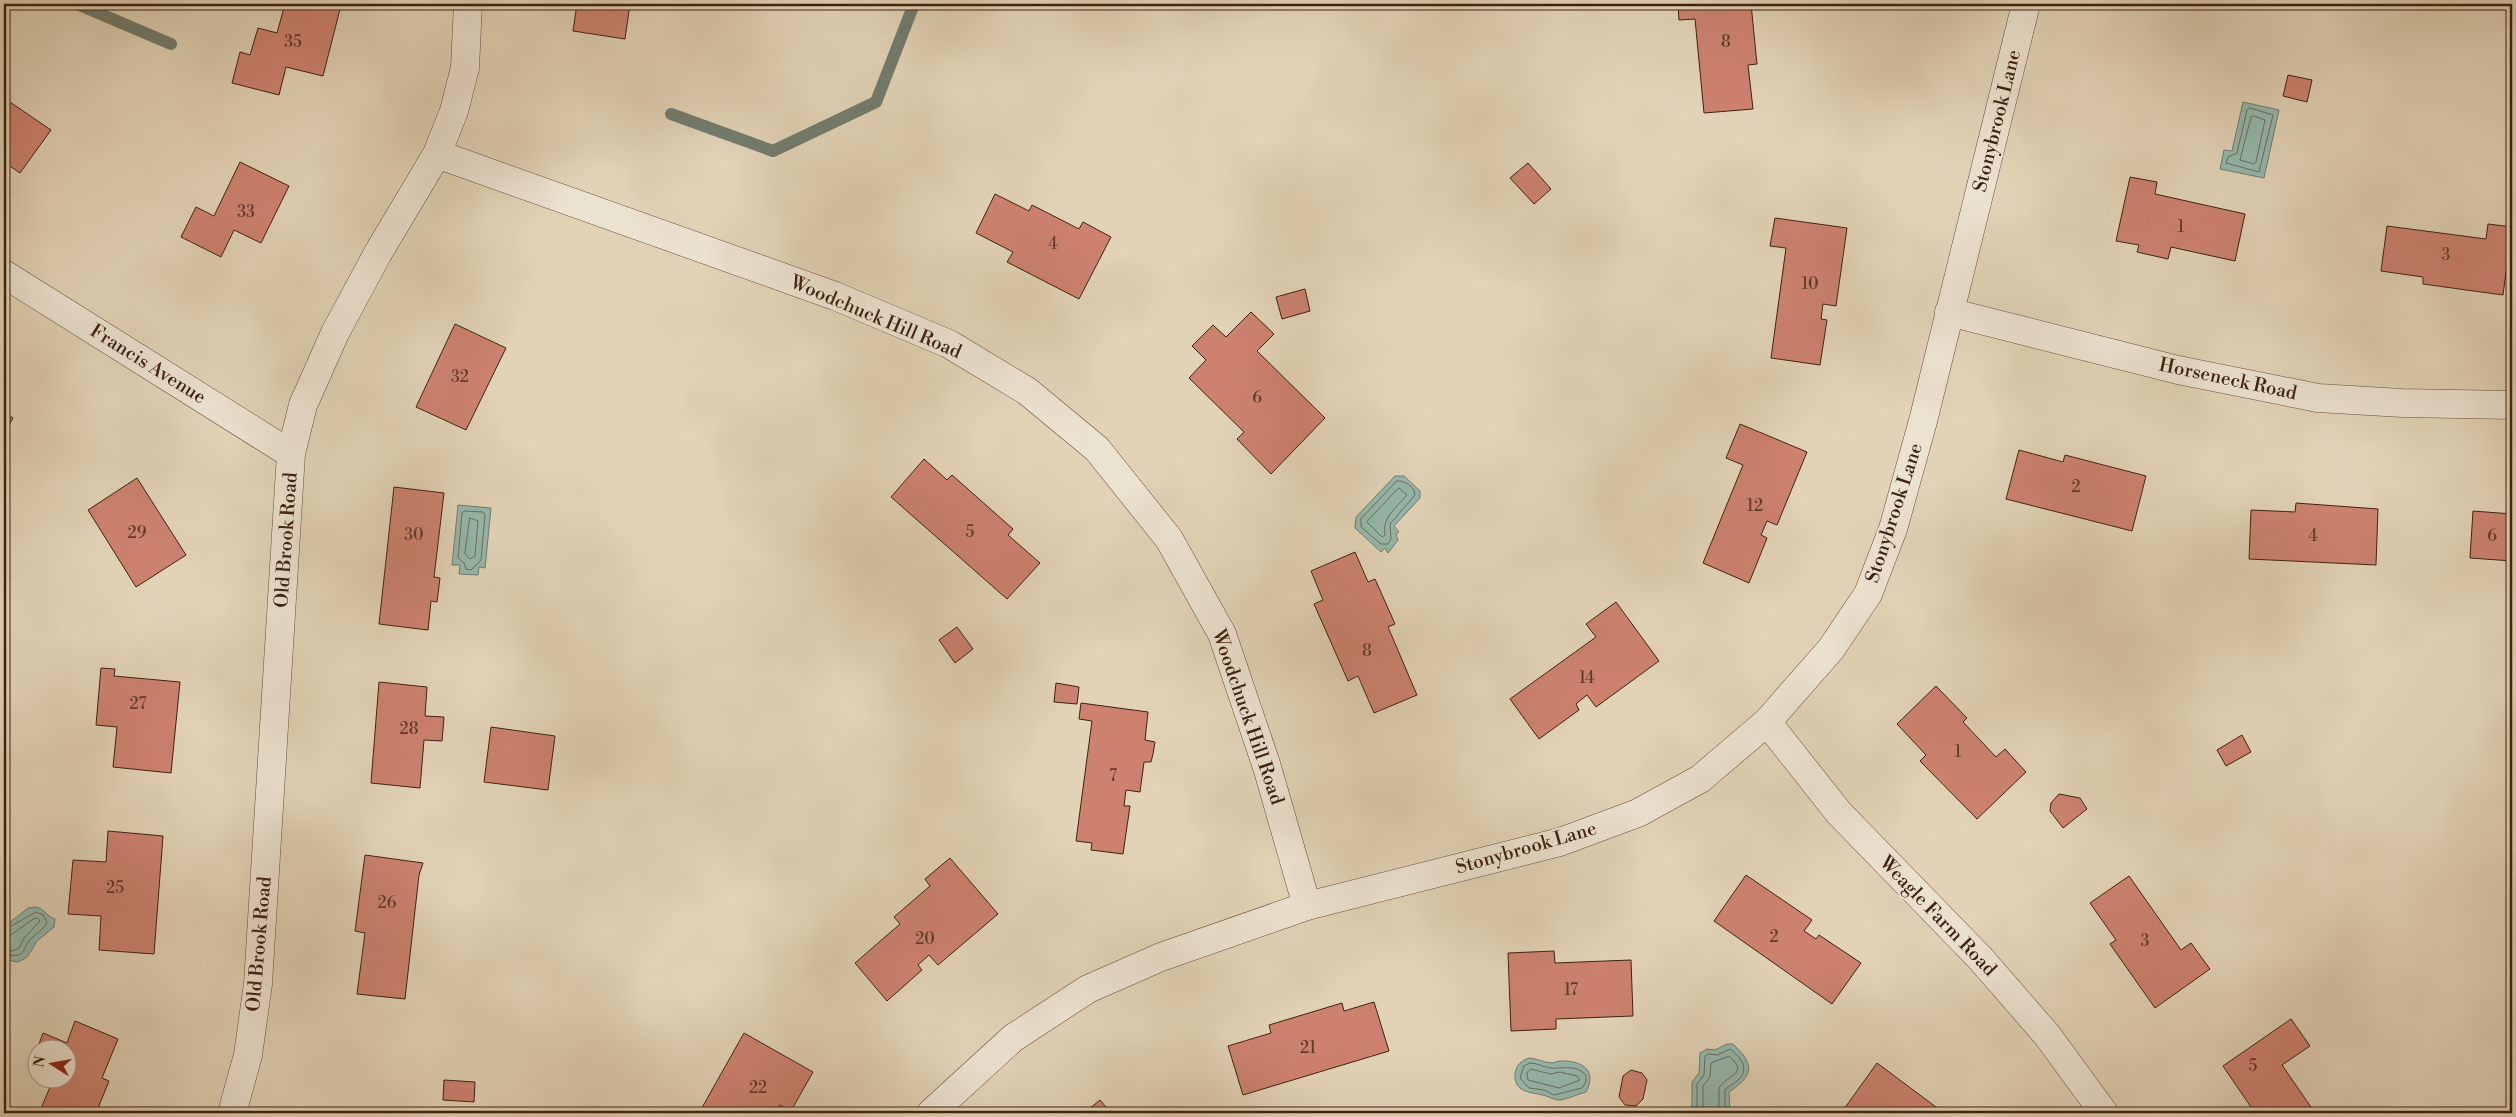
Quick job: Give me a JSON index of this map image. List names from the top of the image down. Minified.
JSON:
{"streets":{"street":["Stonybrook Lane","Woodchuck Hill Road","Francis Avenue","Horseneck Road","Old Brook Road","Weagle Farm Road"]},"crossings":[["Stonybrook Lane","Woodchuck Hill Road"],["Stonybrook Lane","Horseneck Road"],["Stonybrook Lane","Weagle Farm Road"],["Woodchuck Hill Road","Old Brook Road"],["Francis Avenue","Old Brook Road"]],"house_numbers":["35","8","33","1","4","3","10","32","6","2","12","5","29","30","4","6","8","14","27","28","1","7","25","26","2","20","3","17","21","5","22"],"north":"left"}
